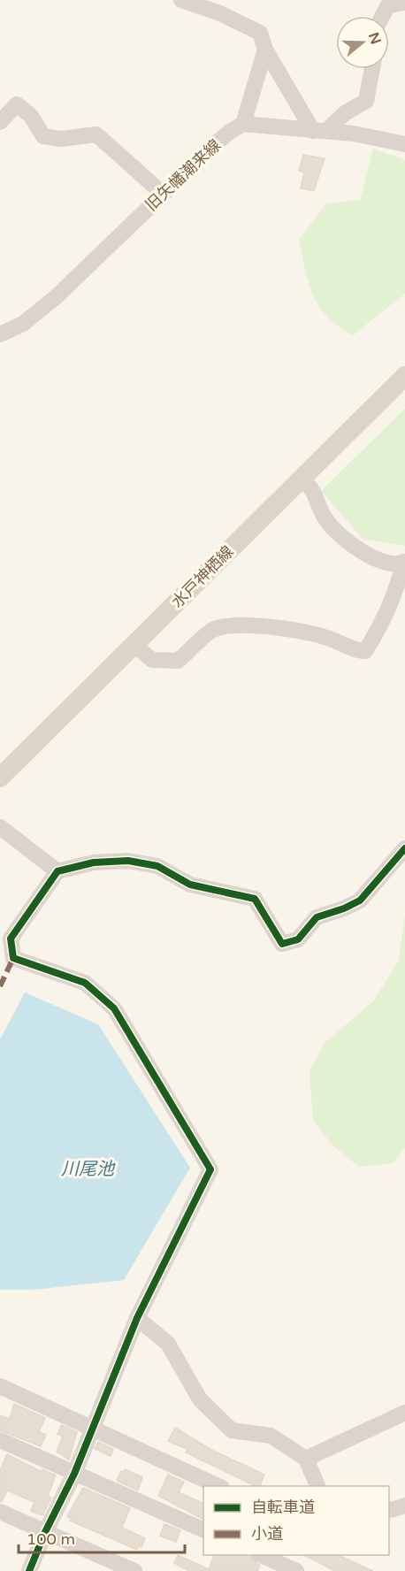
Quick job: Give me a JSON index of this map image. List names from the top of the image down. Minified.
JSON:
{"streets":{"main road":["水戸神栖線"],"street":["旧矢幡潮来線"]},"water":["川尾池"],"legend":["自転車道","小道"],"scale_bar":"100 m","north":"right"}
